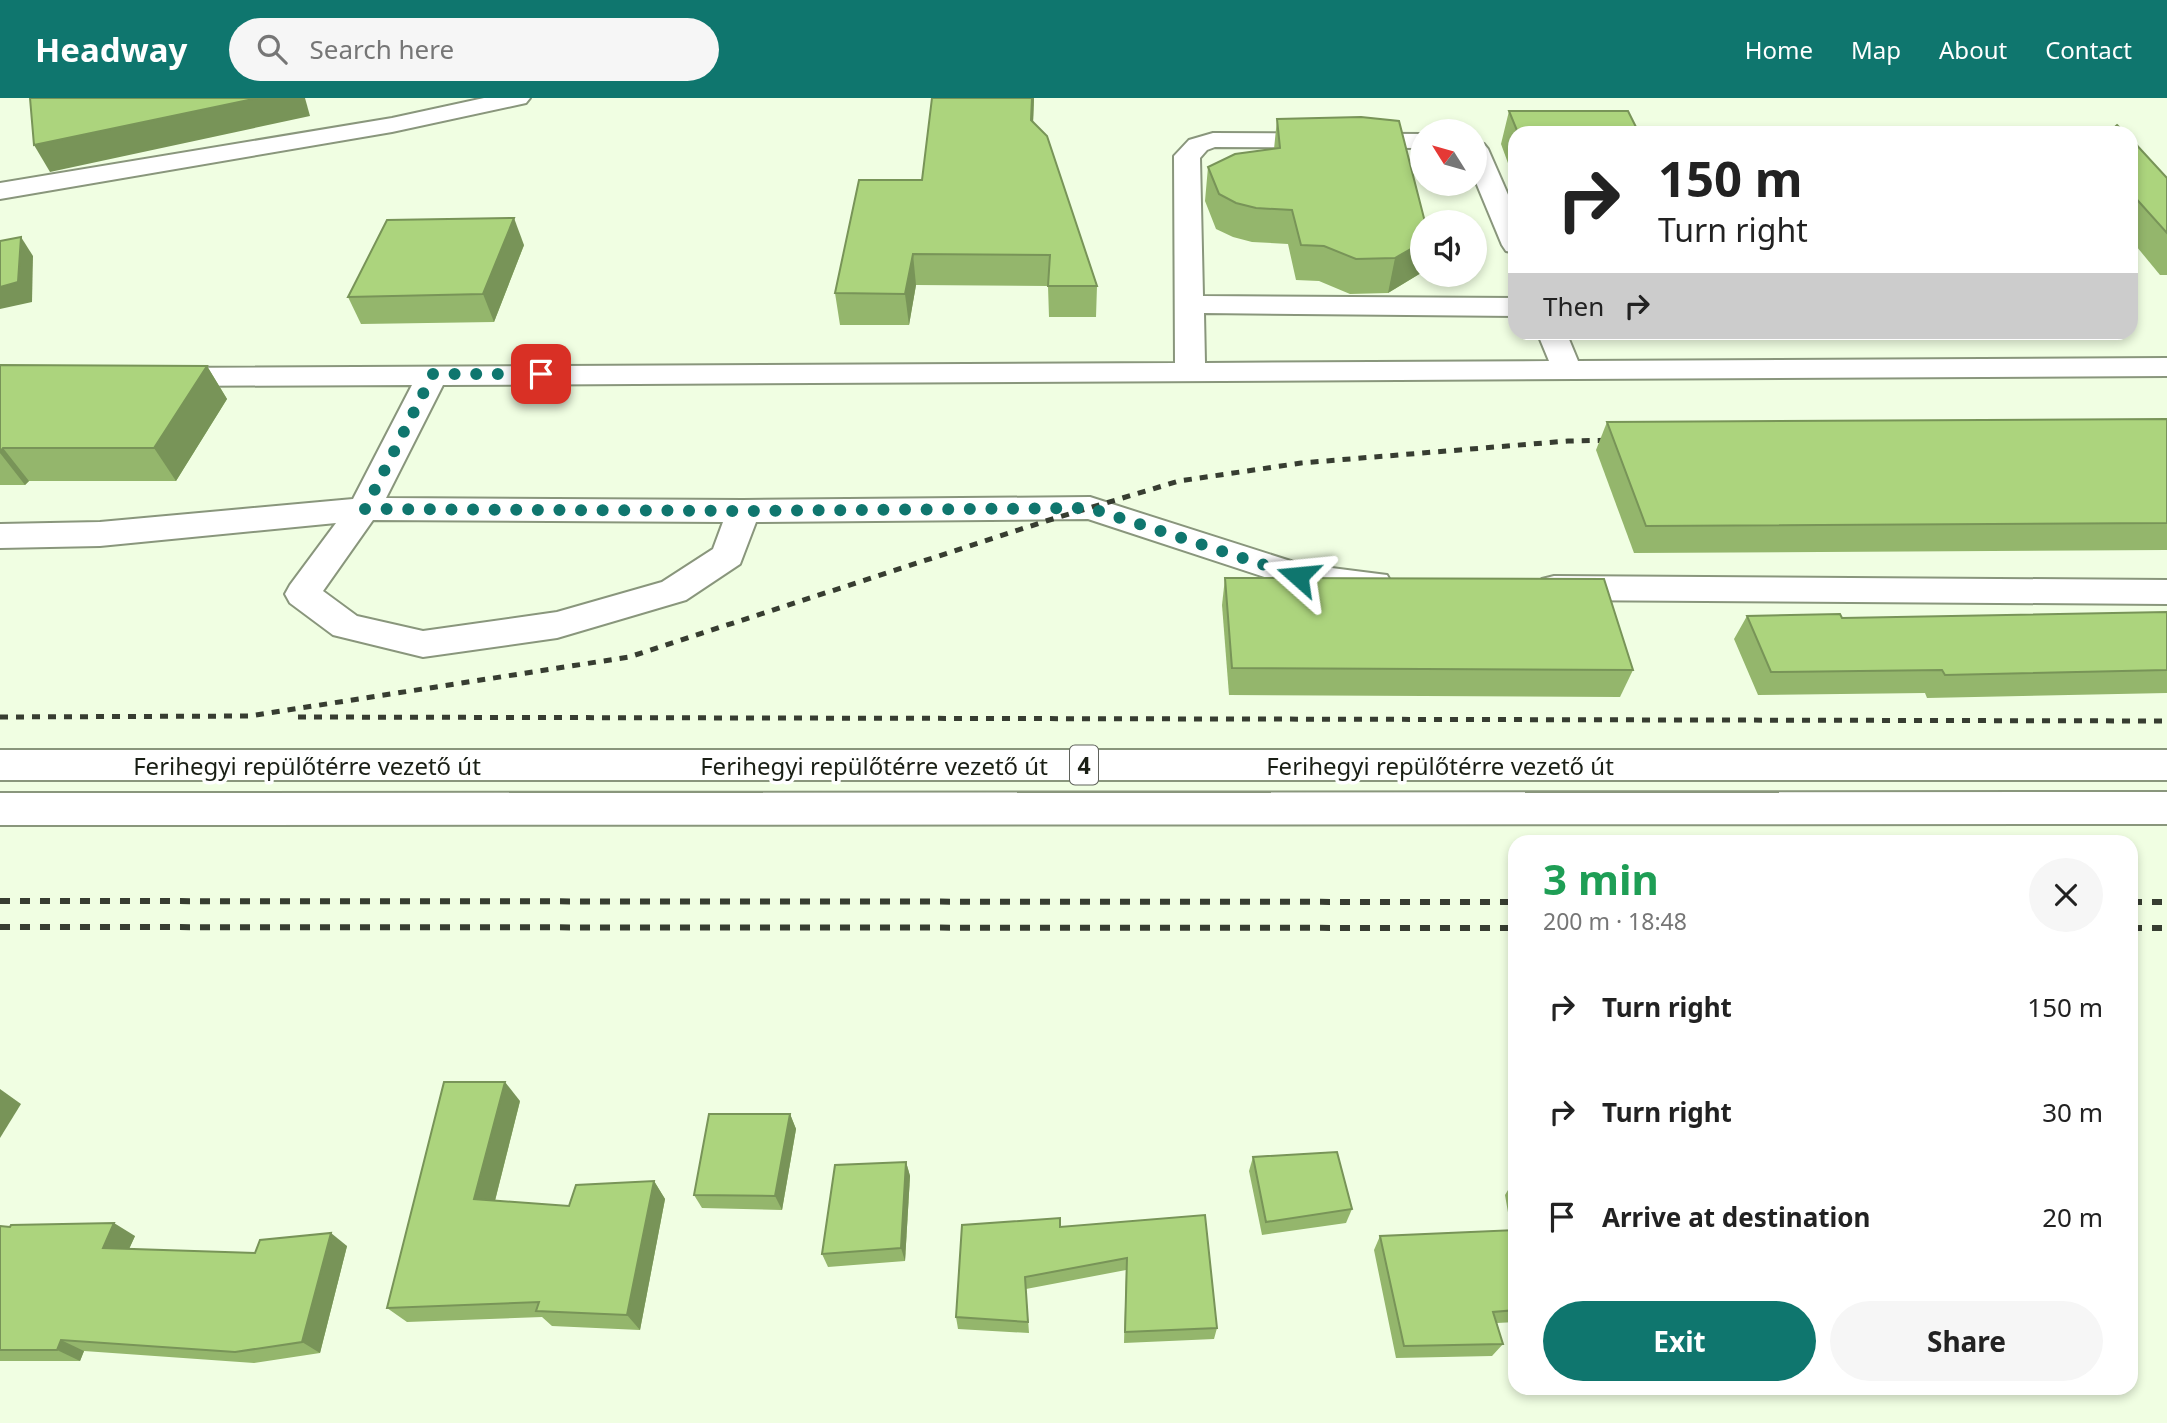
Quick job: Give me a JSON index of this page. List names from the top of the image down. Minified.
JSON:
{"streets":{"main road":["Ferihegyi repülőtérre vezető út","4"]},"north":"top left","page":{"header":"Headway","search":"Search here","nav":["Home","Map","About","Contact"],"turn":["150 m","Turn right"],"then":"Then","heading":["3 min","200 m · 18:48"],"list":[{"name":"Turn right","value":"150 m"},{"name":"Turn right","value":"30 m"},{"name":"Arrive at destination","value":"20 m"}],"buttons":["Exit","Share"]}}
